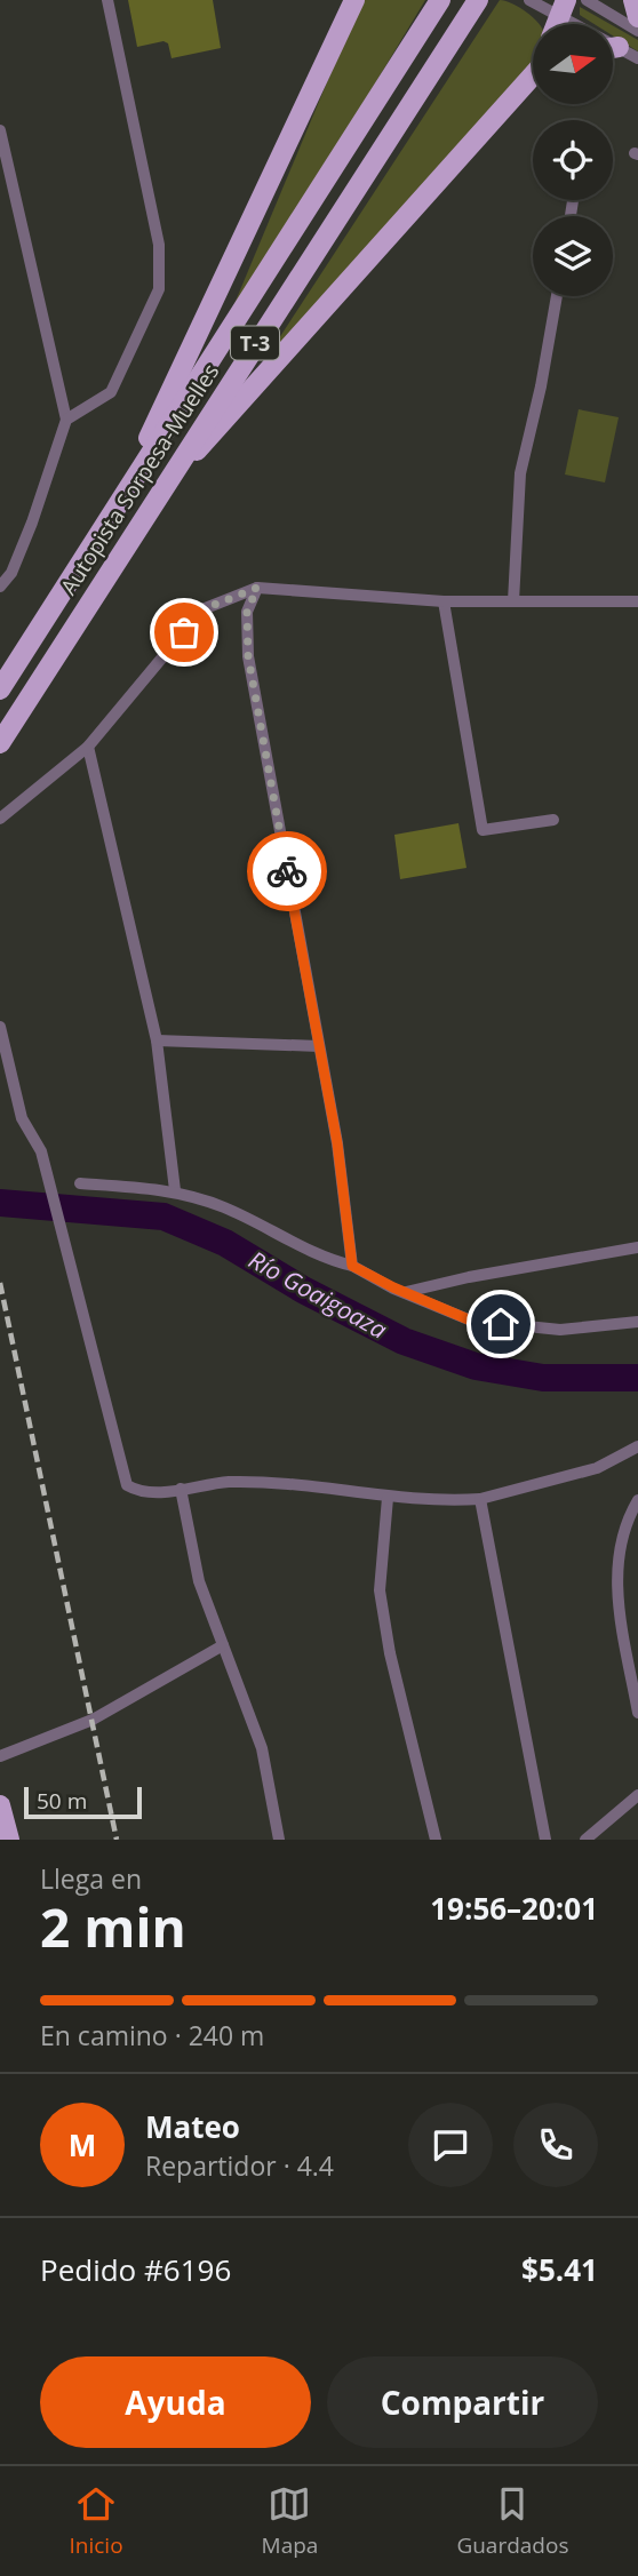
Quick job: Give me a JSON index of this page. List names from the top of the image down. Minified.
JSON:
{"streets":{"main road":["T-3","Autopista Sorpesa-Muelles"]},"water":["Río Goaigoaza"],"scale_bar":"50 m","north":"right","page":{"scale":"50 m","heading":["2 min","Llega en","19:56–20:01"],"panel":["Mateo","Repartidor · 4.4","Pedido #6196","$5.41"],"bar":"En camino · 240 m","round":"M","buttons":["Ayuda","Compartir"],"tabs":["Inicio","Mapa","Guardados"]}}
